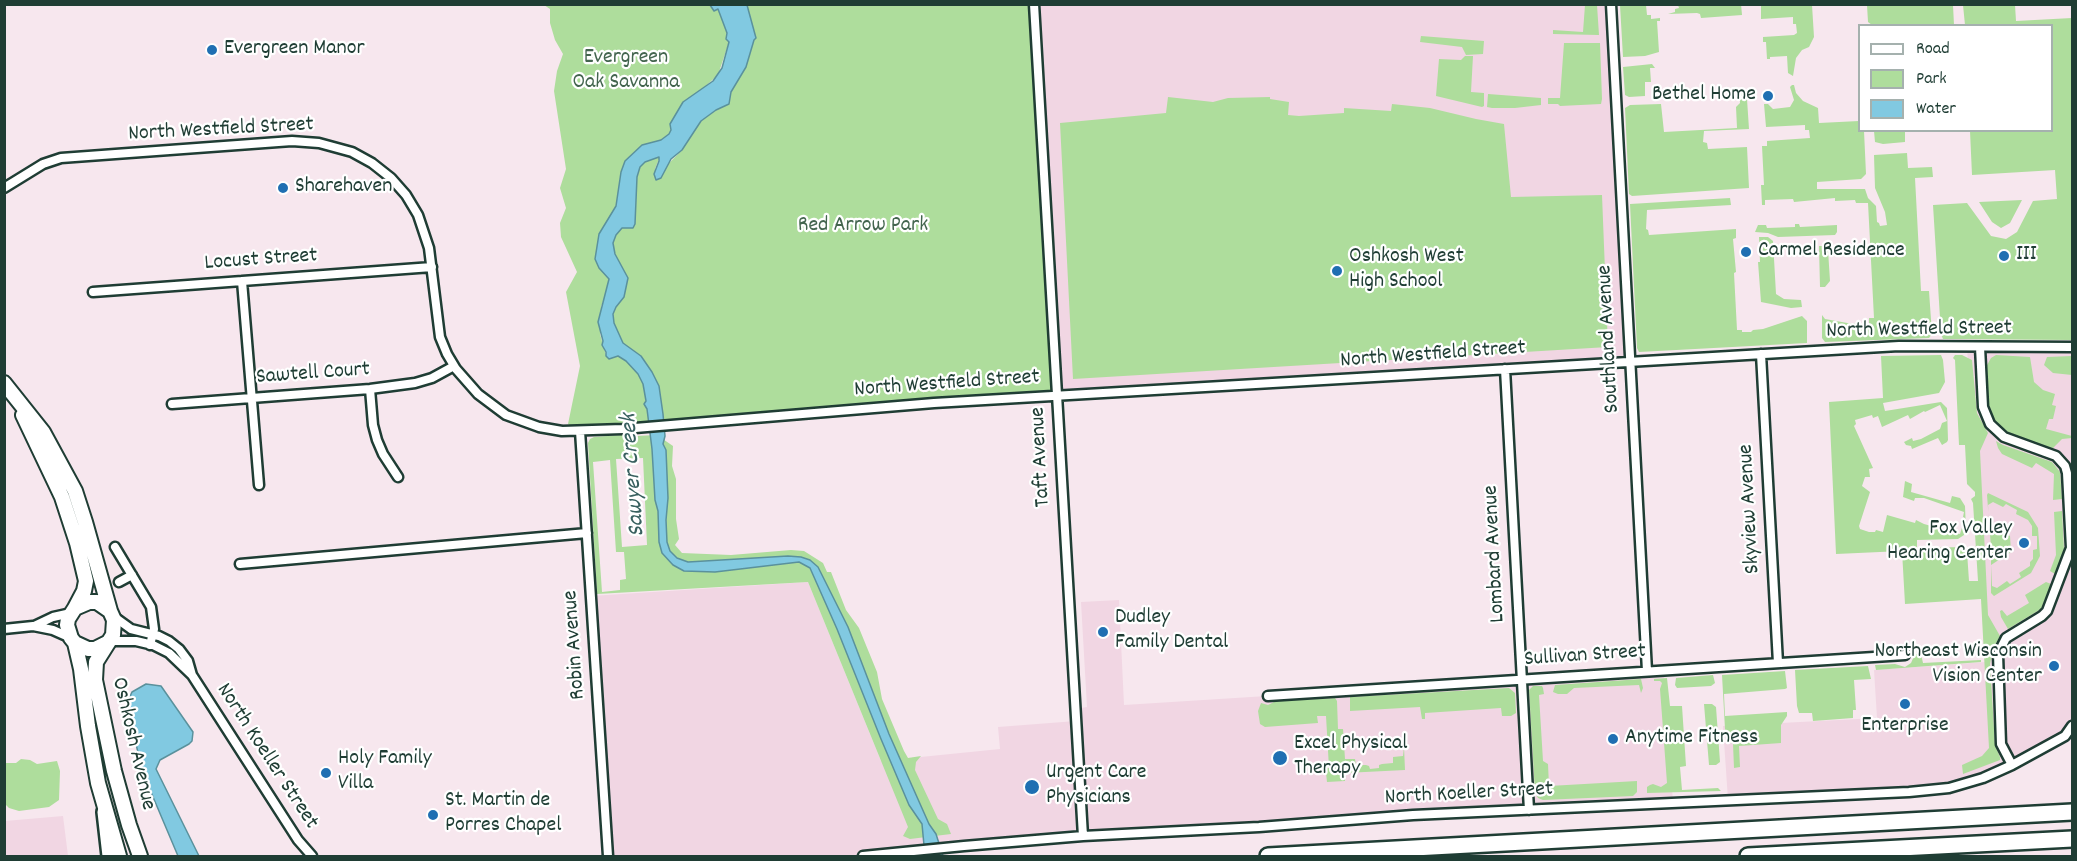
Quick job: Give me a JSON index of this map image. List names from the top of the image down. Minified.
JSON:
{"streets":{"main road":["Oshkosh Avenue"],"street":["North Westfield Street","Locust Street","Southland Avenue","Sawtell Court","Taft Avenue","Skyview Avenue","Lombard Avenue","Robin Avenue","Sullivan Street","North Koeller Street"]},"crossings":[["North Westfield Street","Locust Street"],["North Westfield Street","Southland Avenue"],["North Westfield Street","Sawtell Court"],["North Westfield Street","Taft Avenue"],["North Westfield Street","Skyview Avenue"],["North Westfield Street","Lombard Avenue"],["North Westfield Street","Robin Avenue"],["Southland Avenue","Sullivan Street"],["Taft Avenue","North Koeller Street"],["Skyview Avenue","Sullivan Street"],["Lombard Avenue","Sullivan Street"],["Lombard Avenue","North Koeller Street"],["Oshkosh Avenue","North Koeller Street"]],"water":["Sawyer Creek"],"parks":["Evergreen Oak Savanna","Red Arrow Park"],"places":["Evergreen Manor","Bethel Home","Sharehaven","Carmel Residence","III","Oshkosh West High School","Fox Valley Hearing Center","Dudley Family Dental","Northeast Wisconsin Vision Center","Enterprise","Anytime Fitness","Excel Physical Therapy","Holy Family Villa","Urgent Care Physicians","St. Martin de Porres Chapel"],"legend":["Road","Park","Water"]}
